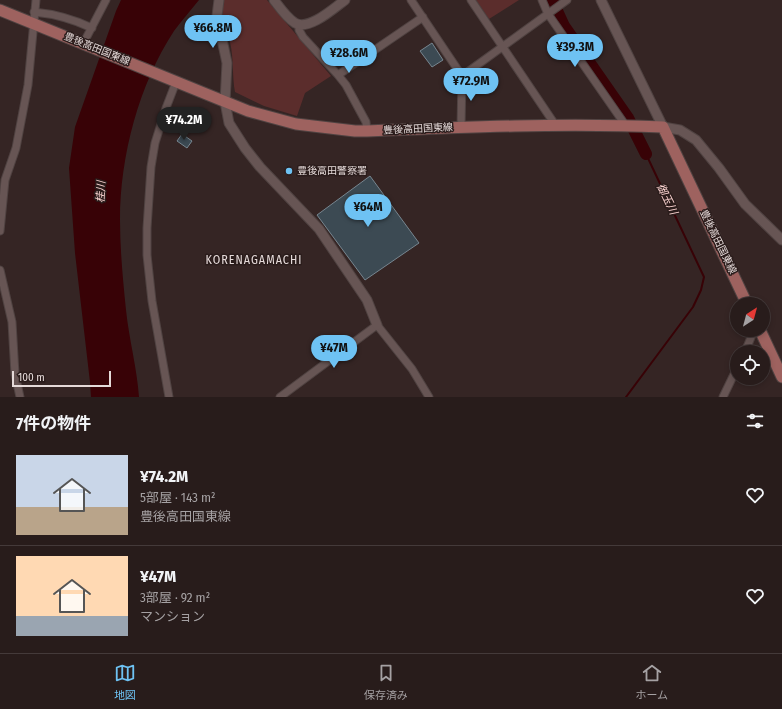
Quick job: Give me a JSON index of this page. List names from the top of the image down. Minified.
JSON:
{"streets":{"main road":["豊後高田国東線"]},"districts":["KORENAGAMACHI"],"water":["桂川","御玉川"],"places":["豊後高田警察署"],"scale_bar":"100 m","north":"top right","page":{"price":["¥66.8M","¥39.3M","¥28.6M","¥72.9M","¥74.2M","¥64M","¥47M"],"scale":"100 m","heading":"7件の物件","list":[{"name":"¥74.2M","note":"5部屋 · 143 m² · 豊後高田国東線"},{"name":"¥47M","note":"3部屋 · 92 m² · マンション"}],"tabs":["地図","保存済み","ホーム"]}}
